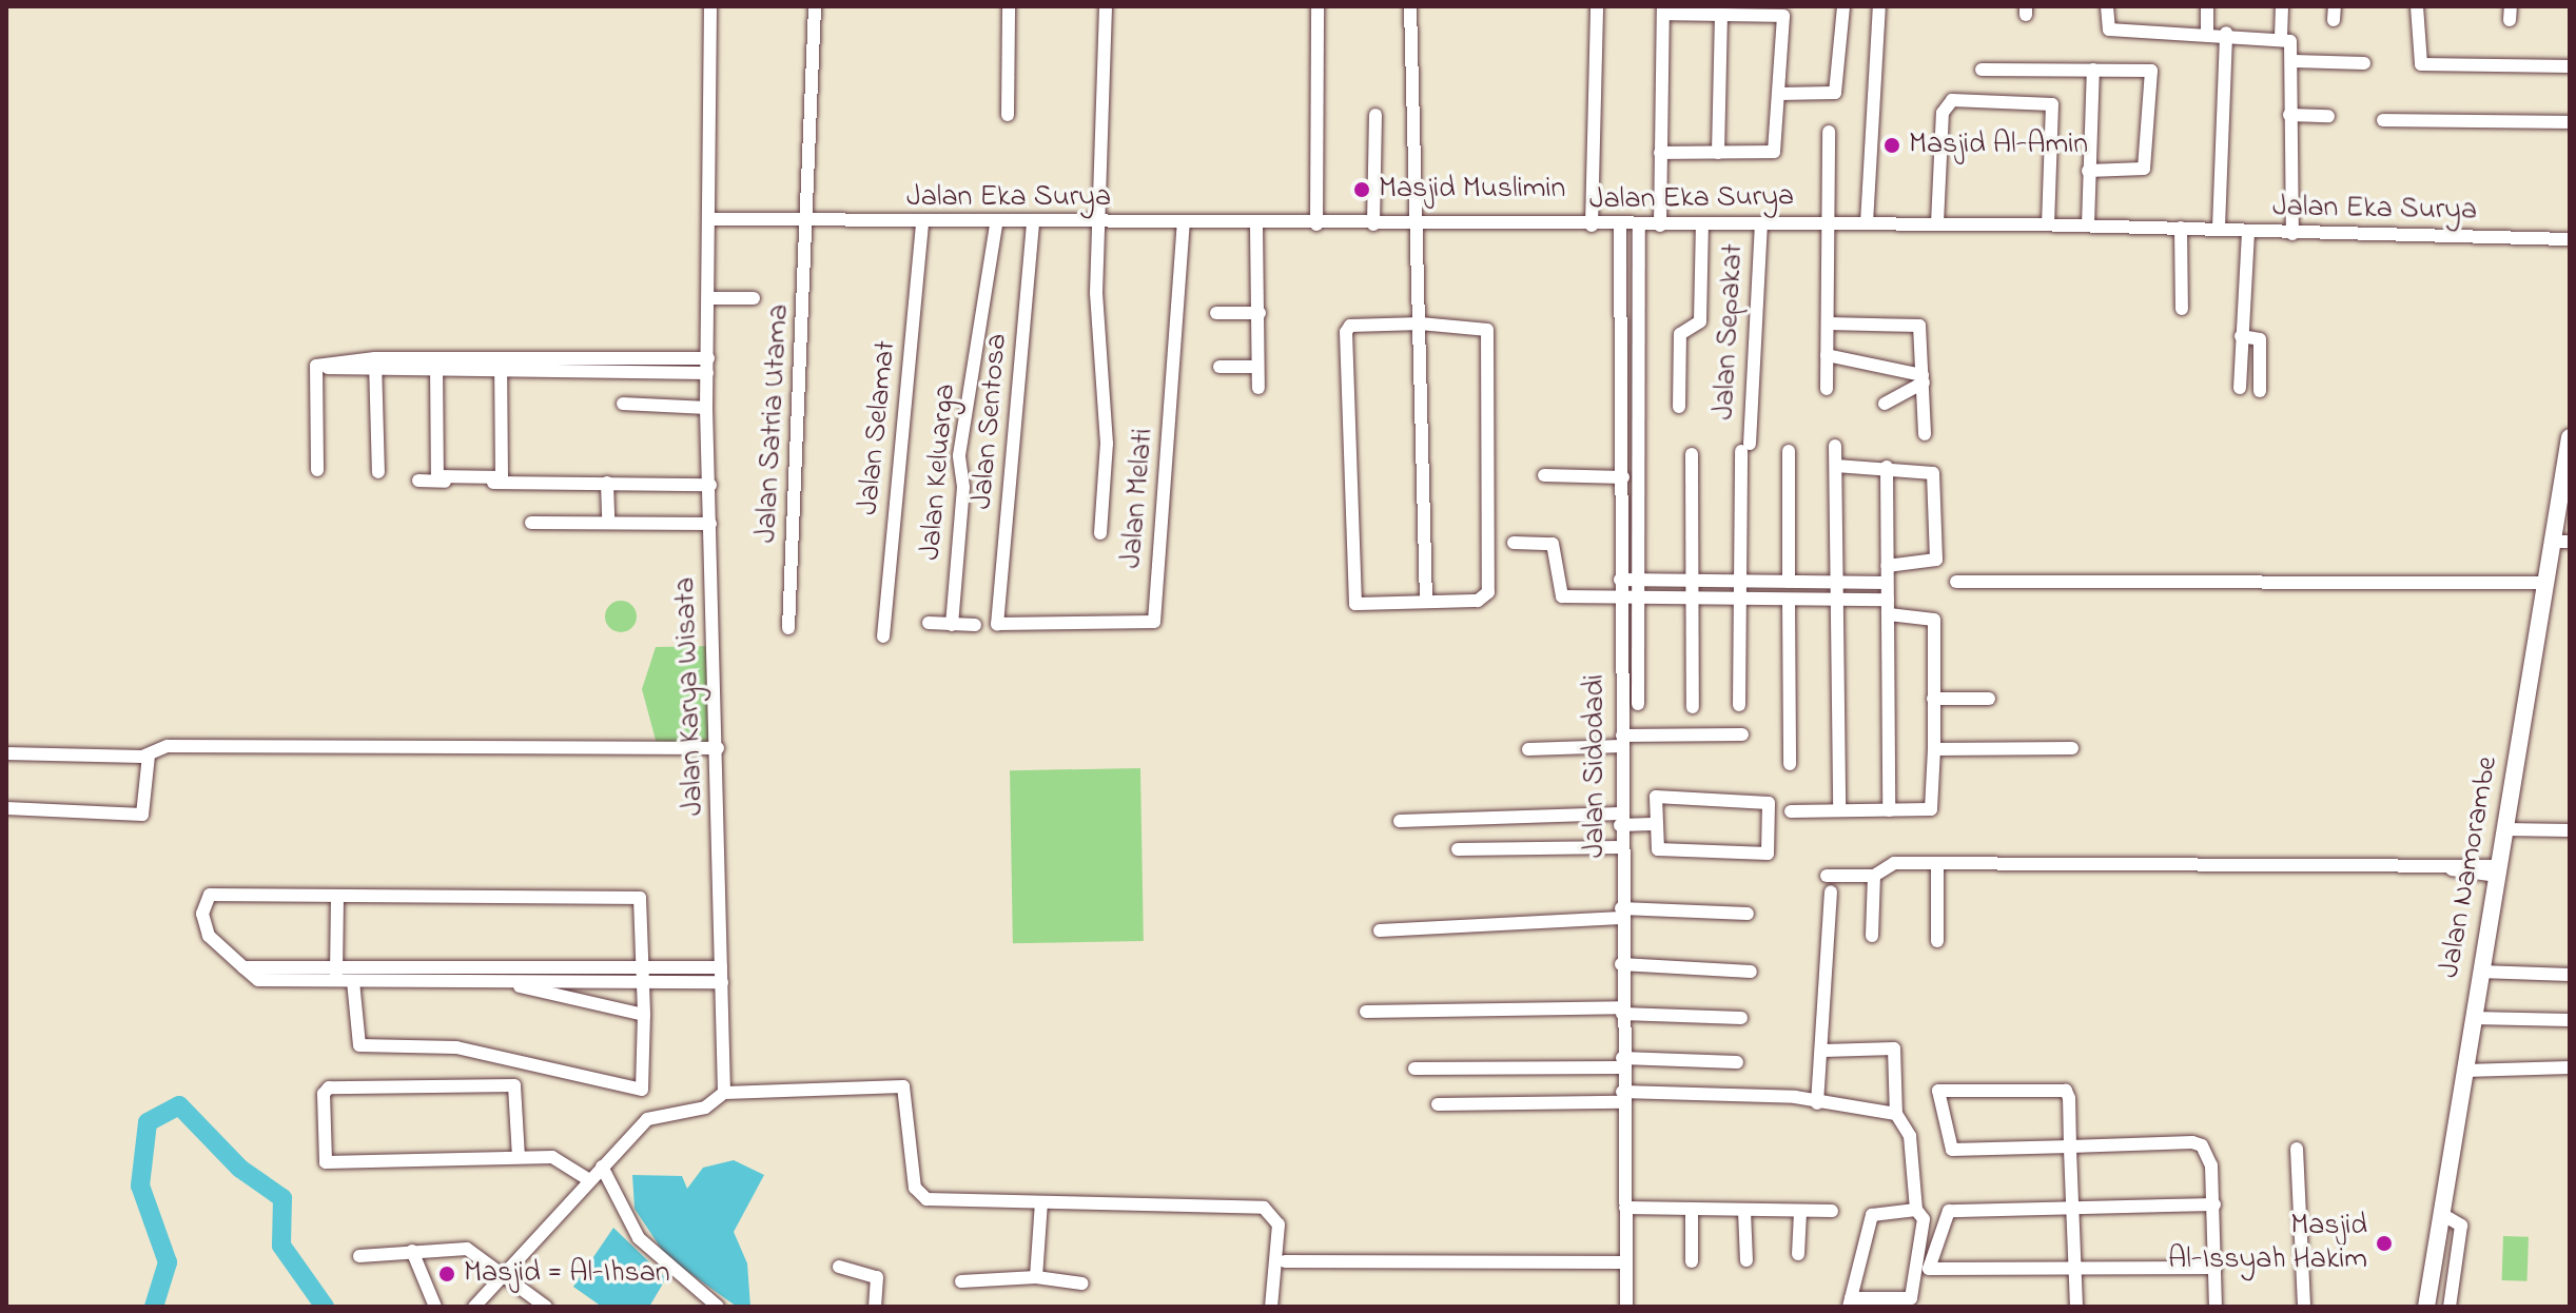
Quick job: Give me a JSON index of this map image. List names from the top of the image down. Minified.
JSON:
{"streets":{"main road":["Jalan Namorambe"],"street":["Jalan Eka Surya","Jalan Sepakat","Jalan Sentosa","Jalan Satria Utama","Jalan Selamat","Jalan Keluarga","Jalan Melati","Jalan Karya Wisata","Jalan Sidodadi"]},"crossings":[["Jalan Eka Surya","Jalan Sepakat"],["Jalan Eka Surya","Jalan Sentosa"],["Jalan Eka Surya","Jalan Satria Utama"],["Jalan Eka Surya","Jalan Selamat"],["Jalan Eka Surya","Jalan Keluarga"],["Jalan Eka Surya","Jalan Melati"],["Jalan Eka Surya","Jalan Karya Wisata"],["Jalan Eka Surya","Jalan Sidodadi"],["Jalan Sentosa","Jalan Melati"]],"places":["Masjid Al-Amin","Masjid Muslimin","Masjid Al-Issyah Hakim","Masjid = Al-Ihsan"]}
